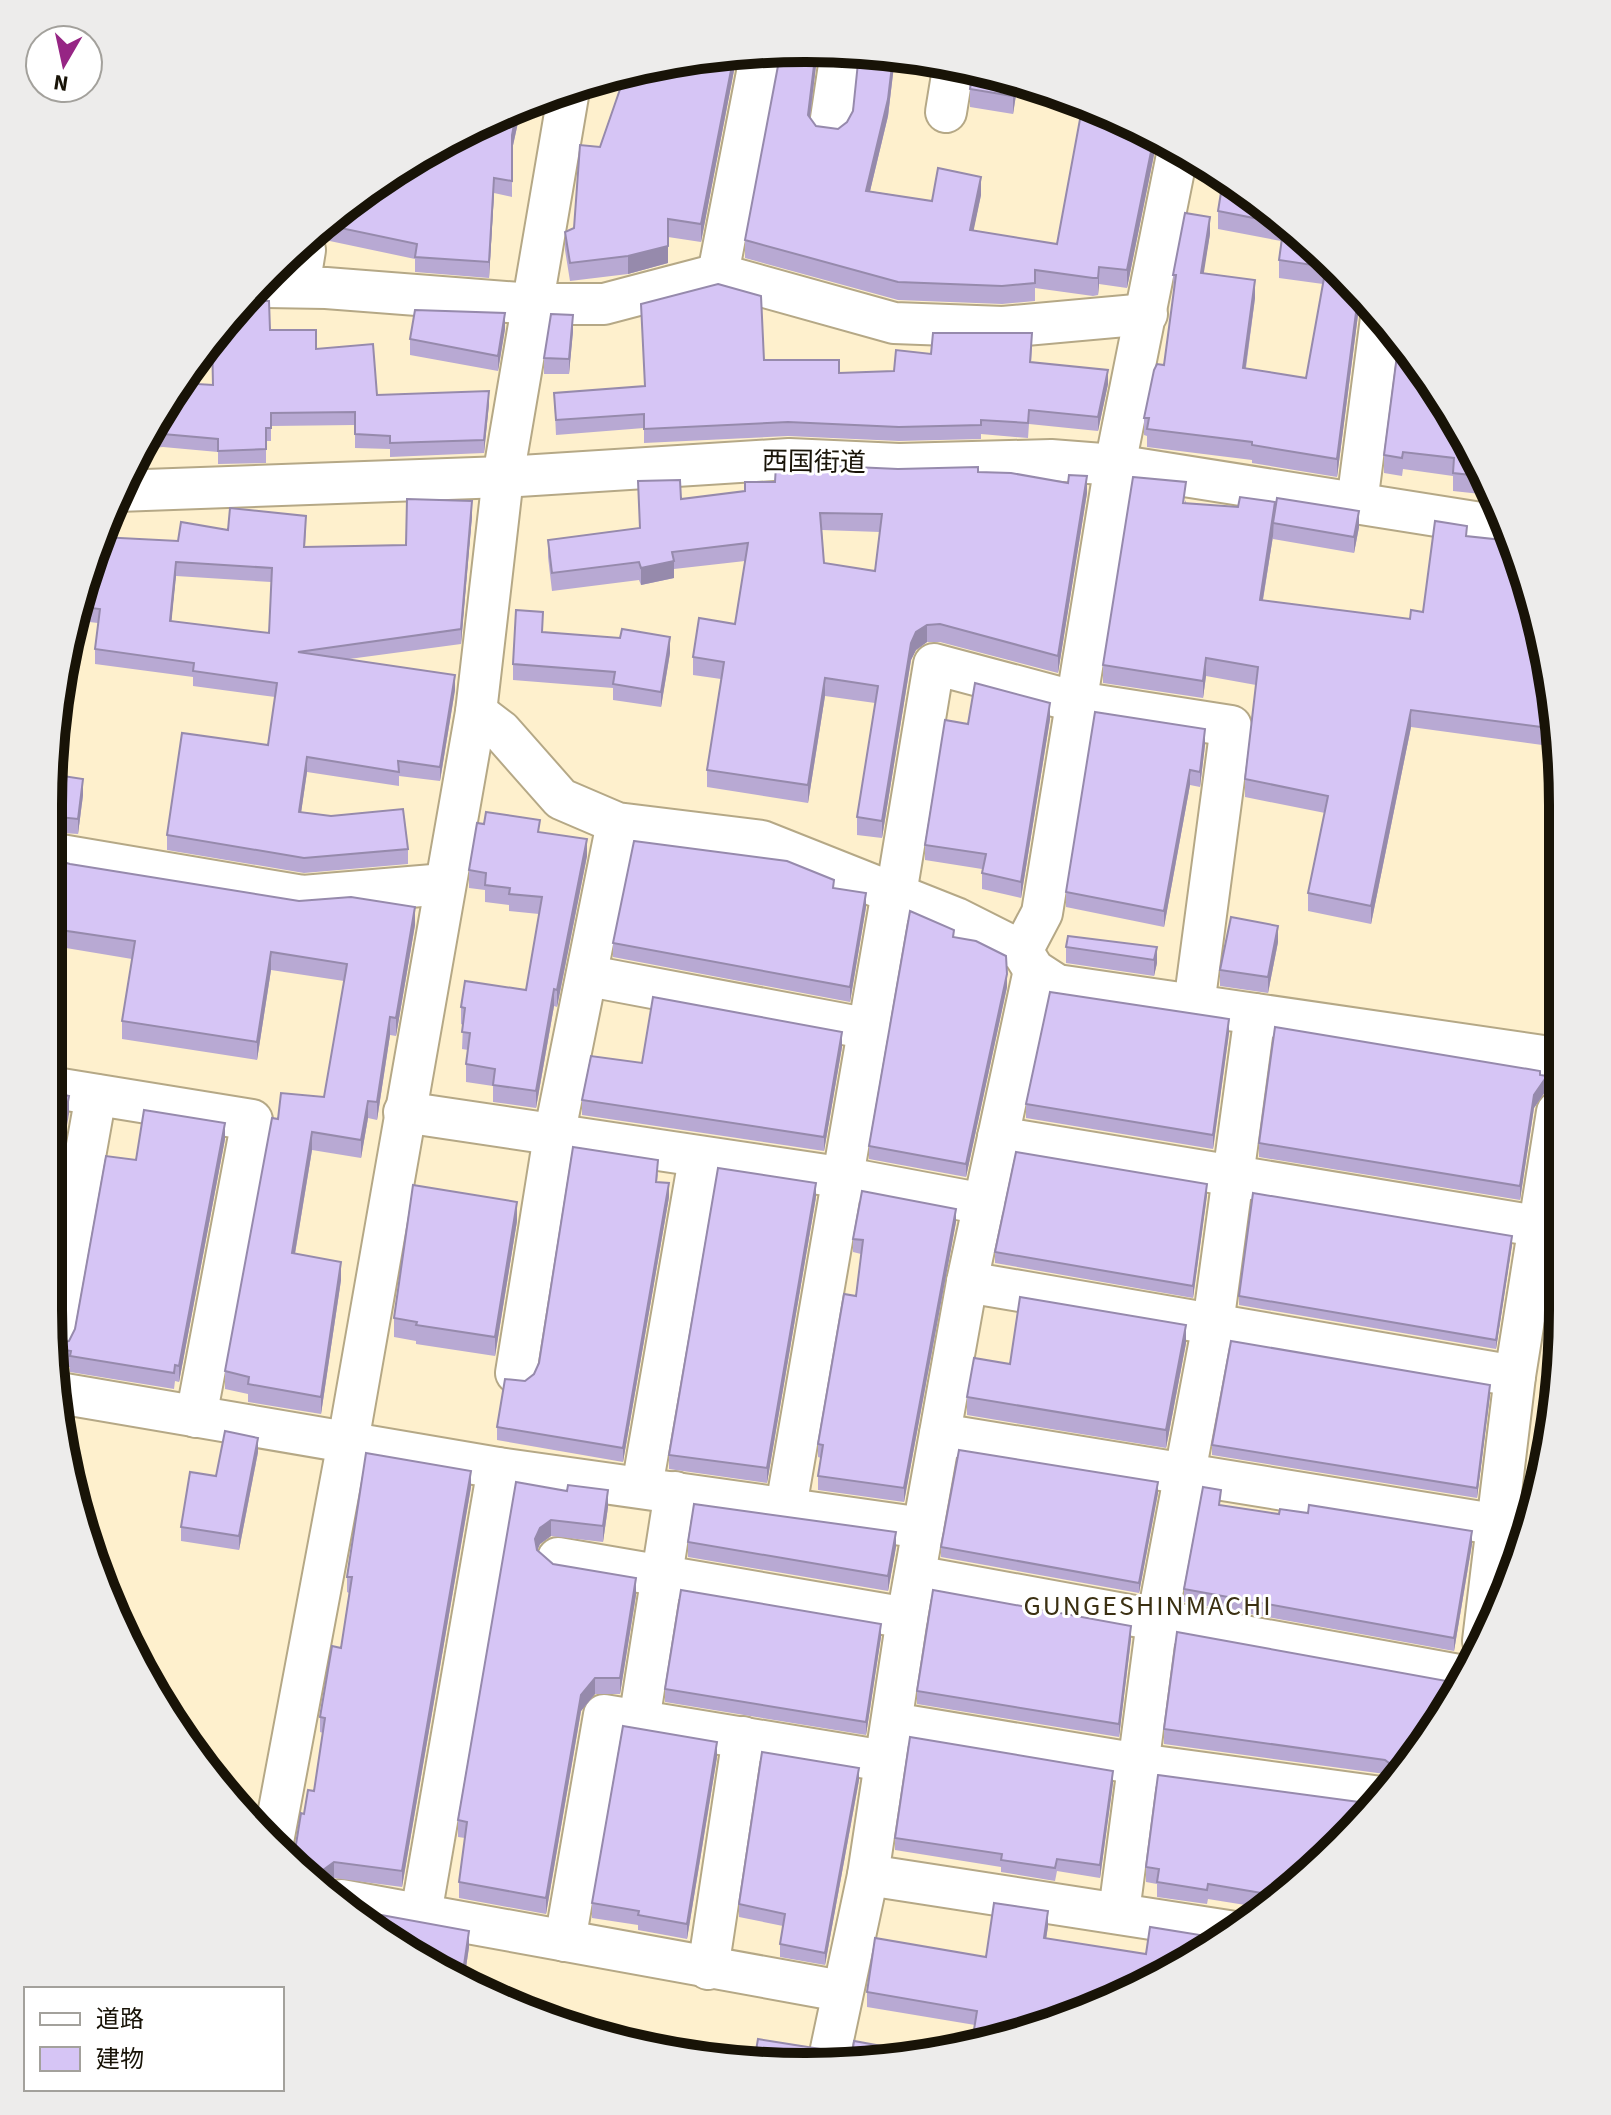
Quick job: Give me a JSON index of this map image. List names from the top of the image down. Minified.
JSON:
{"streets":{"street":["西国街道"]},"districts":["GUNGESHINMACHI"],"legend":["道路","建物"],"north":"bottom"}
